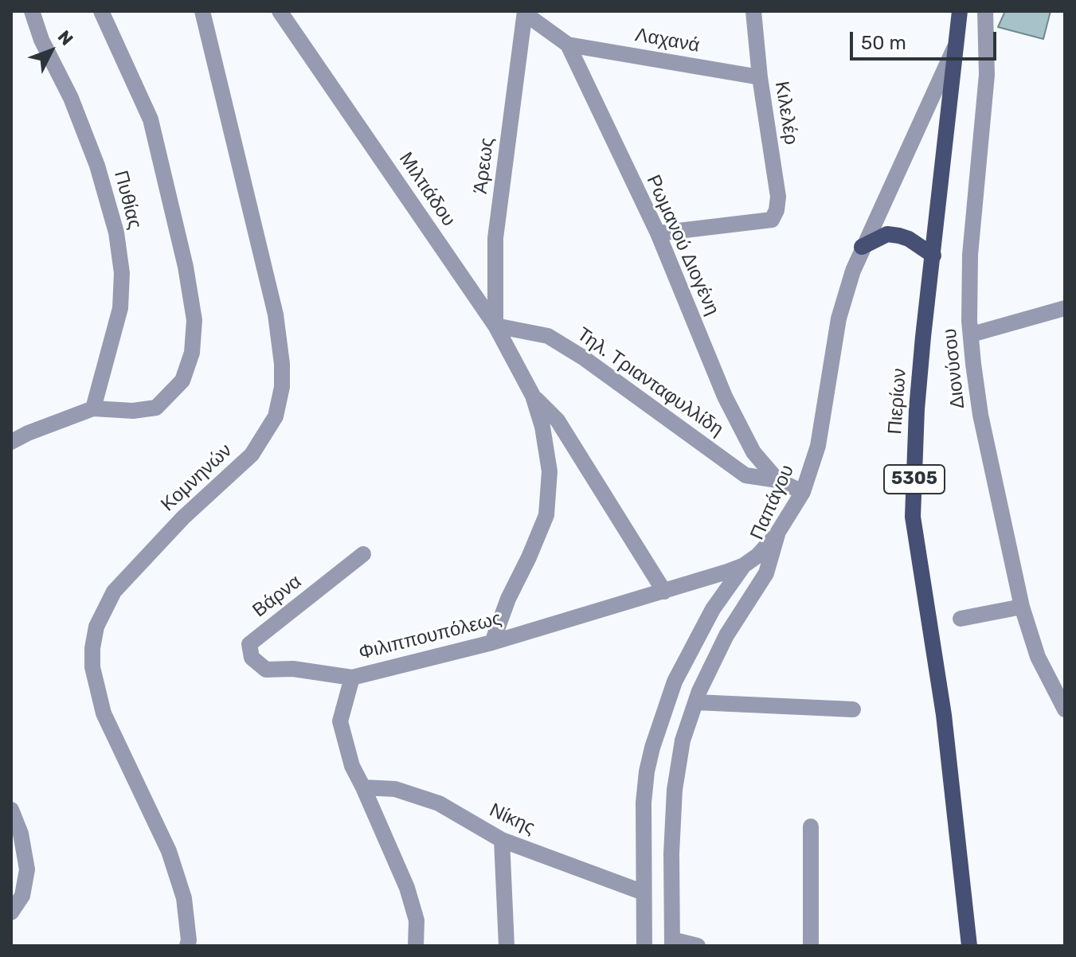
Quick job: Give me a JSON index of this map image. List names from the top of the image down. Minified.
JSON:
{"streets":{"main road":["Πιερίων","5305"],"street":["Λαχανά","Κιλελέρ","Άρεως","Μιλτιάδου","Πυθίας","Ρωμανού Διογένη","Διονύσου","Τηλ. Τριανταφυλλίδη","Κομνηνών","Παπάγου","Βάρνα","Φιλιππουπόλεως","Νίκης"]},"crossings":[["Λαχανά","Κιλελέρ"],["Λαχανά","Ρωμανού Διογένη"],["Κιλελέρ","Ρωμανού Διογένη"],["Άρεως","Μιλτιάδου"],["Άρεως","Ρωμανού Διογένη"],["Άρεως","Τηλ. Τριανταφυλλίδη"],["Μιλτιάδου","Τηλ. Τριανταφυλλίδη"],["Μιλτιάδου","Φιλιππουπόλεως"],["Ρωμανού Διογένη","Τηλ. Τριανταφυλλίδη"],["Ρωμανού Διογένη","Παπάγου"],["Πιερίων","Παπάγου"],["Παπάγου","Φιλιππουπόλεως"],["Βάρνα","Φιλιππουπόλεως"],["Φιλιππουπόλεως","Νίκης"]],"scale_bar":"50 m","north":"top right"}
